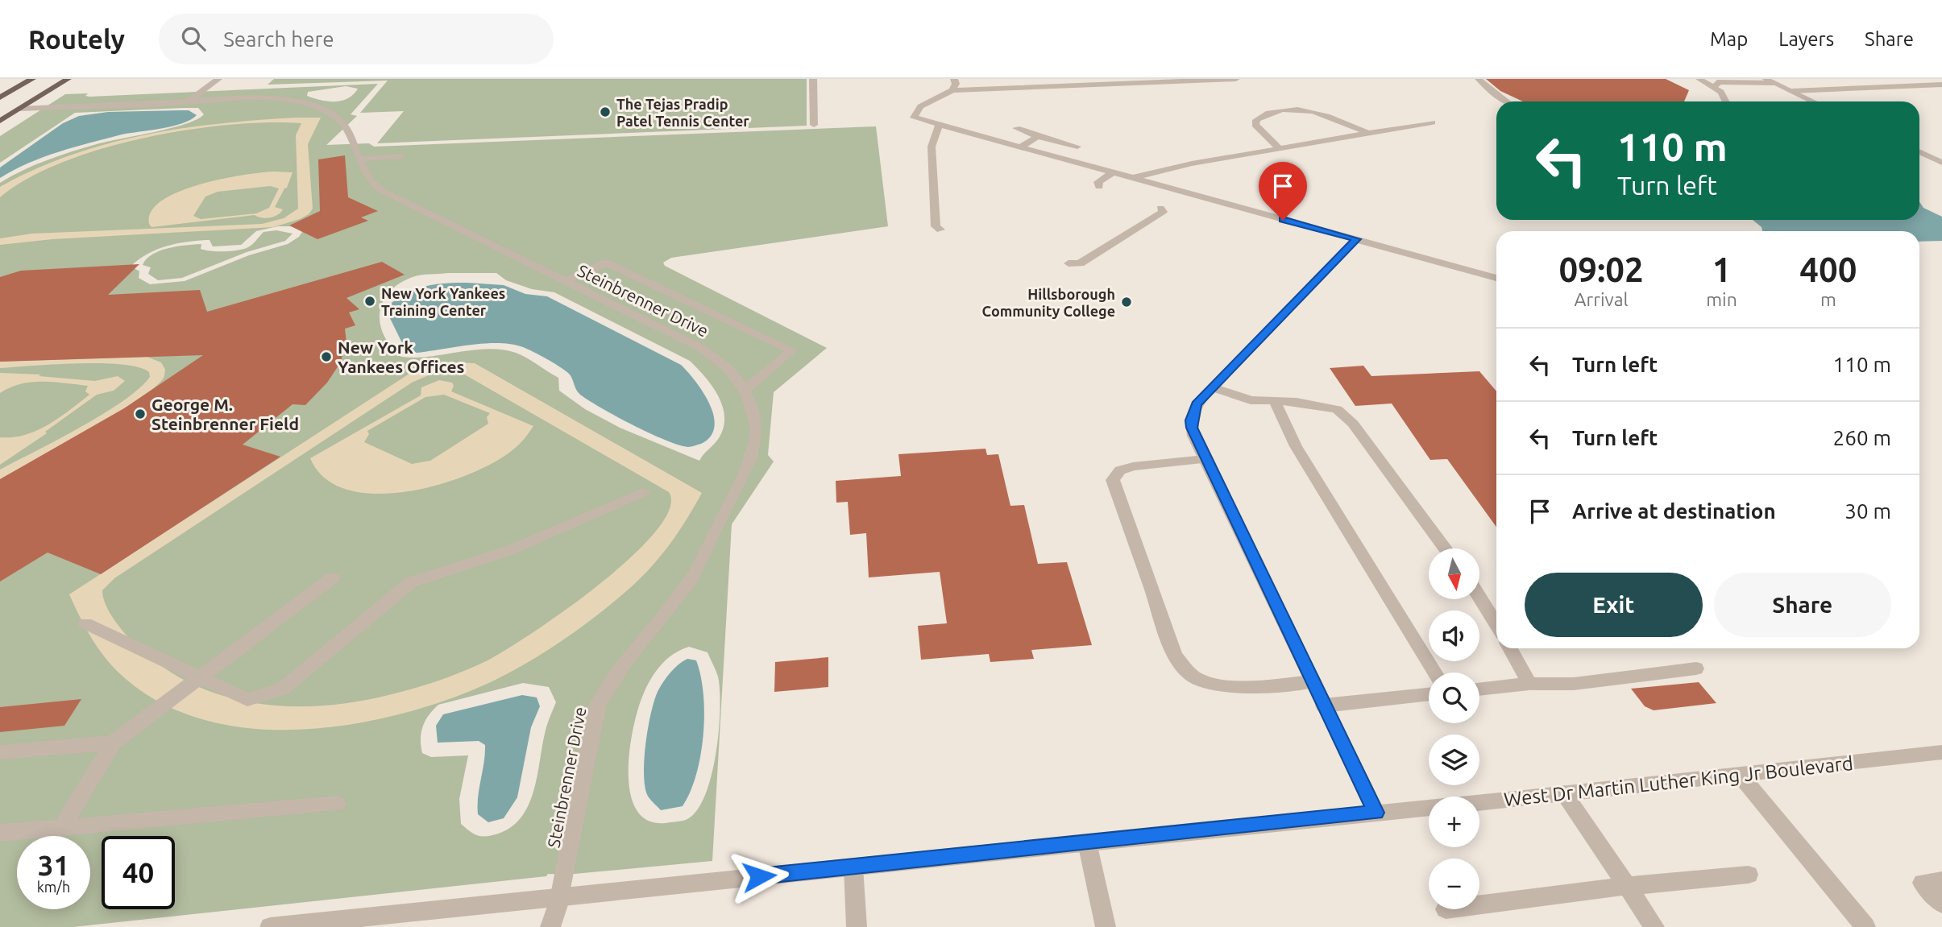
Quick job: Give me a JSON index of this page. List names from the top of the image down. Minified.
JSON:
{"streets":{"street":["Steinbrenner Drive","West Dr Martin Luther King Jr Boulevard"]},"crossings":[["Steinbrenner Drive","West Dr Martin Luther King Jr Boulevard"]],"places":["The Tejas Pradip Patel Tennis Center","New York Yankees Training Center","Hillsborough Community College","New York Yankees Offices","George M. Steinbrenner Field"],"north":"bottom","page":{"header":"Routely","search":"Search here","nav":["Map","Layers","Share"],"turn":["110 m","Turn left"],"eta":["09:02","Arrival","1","min","400","m"],"list":[{"name":"Turn left","value":"110 m"},{"name":"Turn left","value":"260 m"},{"name":"Arrive at destination","value":"30 m"}],"map_buttons":["+","−"],"buttons":["Exit","Share"],"speed":"31 km/h","limit":"40"}}
